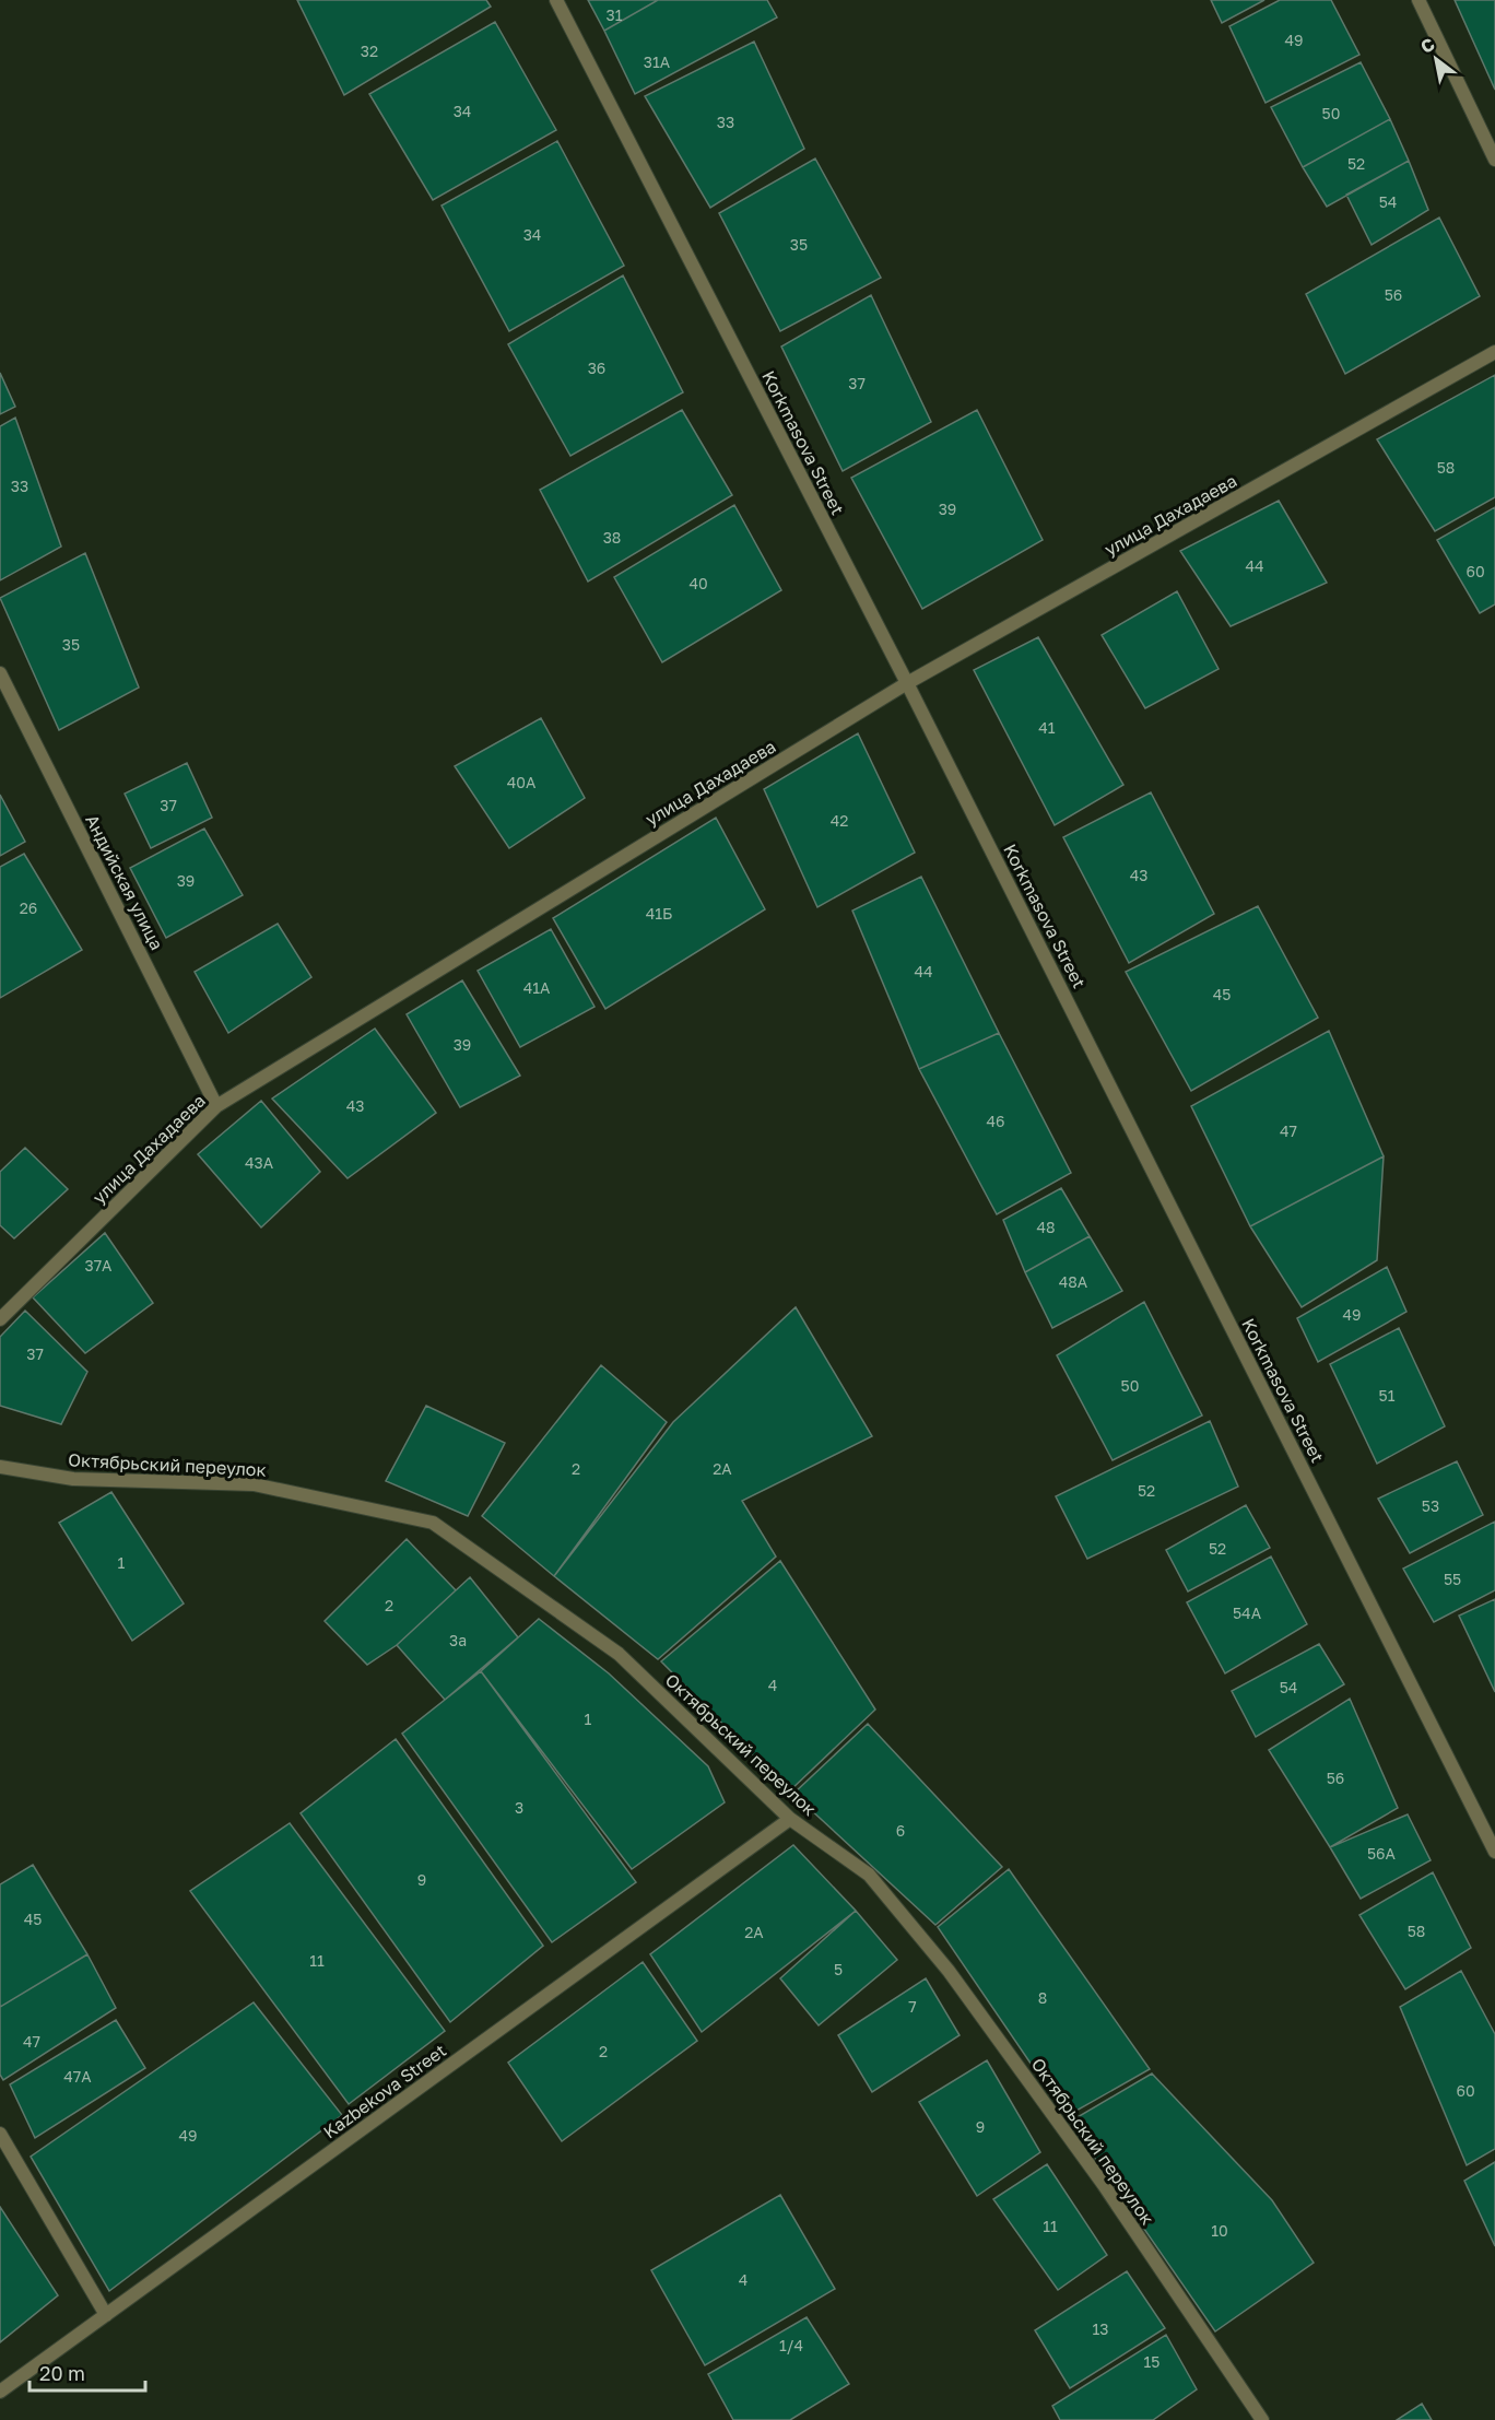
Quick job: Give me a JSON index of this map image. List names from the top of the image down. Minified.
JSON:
{"streets":{"street":["Korkmasova Street","улица Дахадаева","Андийская улица","Октябрьский переулок","Kazbekova Street"]},"crossings":[["Korkmasova Street","улица Дахадаева"],["улица Дахадаева","Андийская улица"],["Октябрьский переулок","Kazbekova Street"]],"house_numbers":["31","49","32","31А","34","50","33","52","54","34","35","56","36","37","58","33","39","38","44","60","40","35","41","40А","37","42","43","39","26","41Б","44","41А","45","39","43","46","47","43А","48","37А","48А","49","37","50","51","2","2А","52","53","52","1","55","2","54А","3а","4","54","1","56","3","6","56А","9","45","58","2А","11","5","8","7","47","2","47А","60","9","49","11","10","4","13","1/4","15"],"scale_bar":"20 m","north":"top left"}
